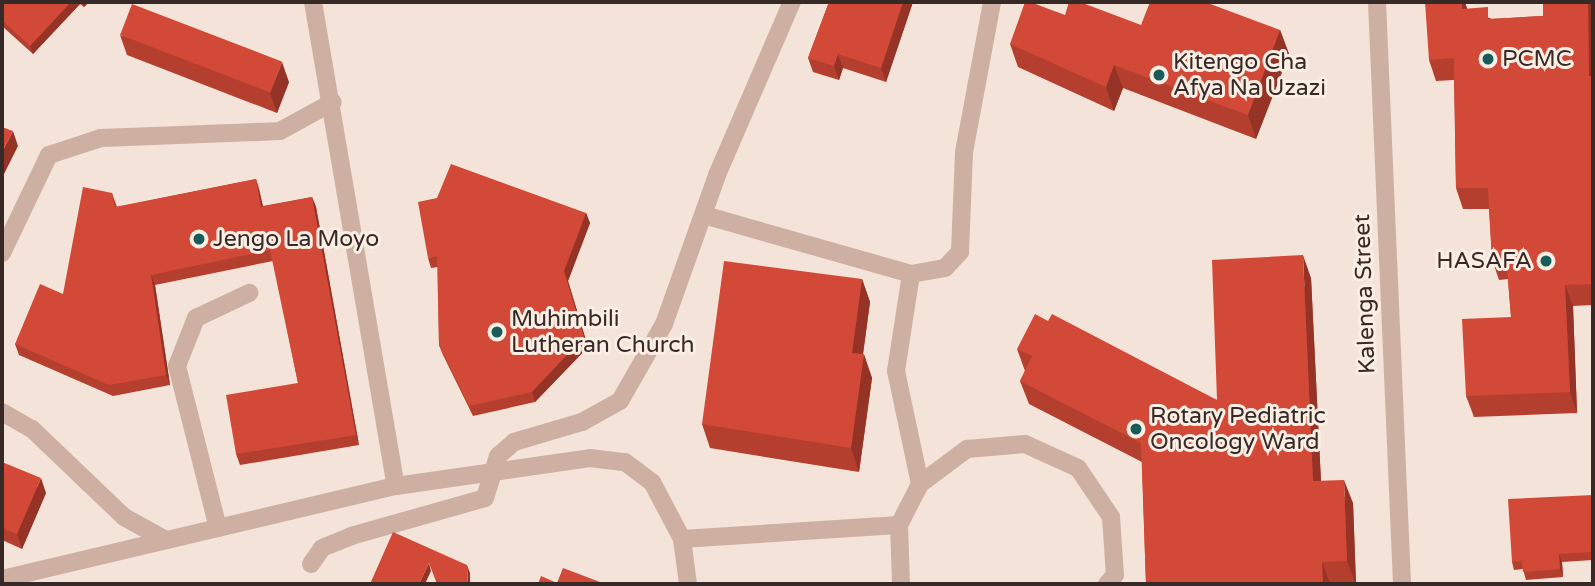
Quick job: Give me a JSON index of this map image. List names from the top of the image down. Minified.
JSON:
{"streets":{"street":["Kalenga Street"]},"places":["PCMC","Kitengo Cha Afya Na Uzazi","Jengo La Moyo","HASAFA","Muhimbili Lutheran Church","Rotary Pediatric Oncology Ward"]}
